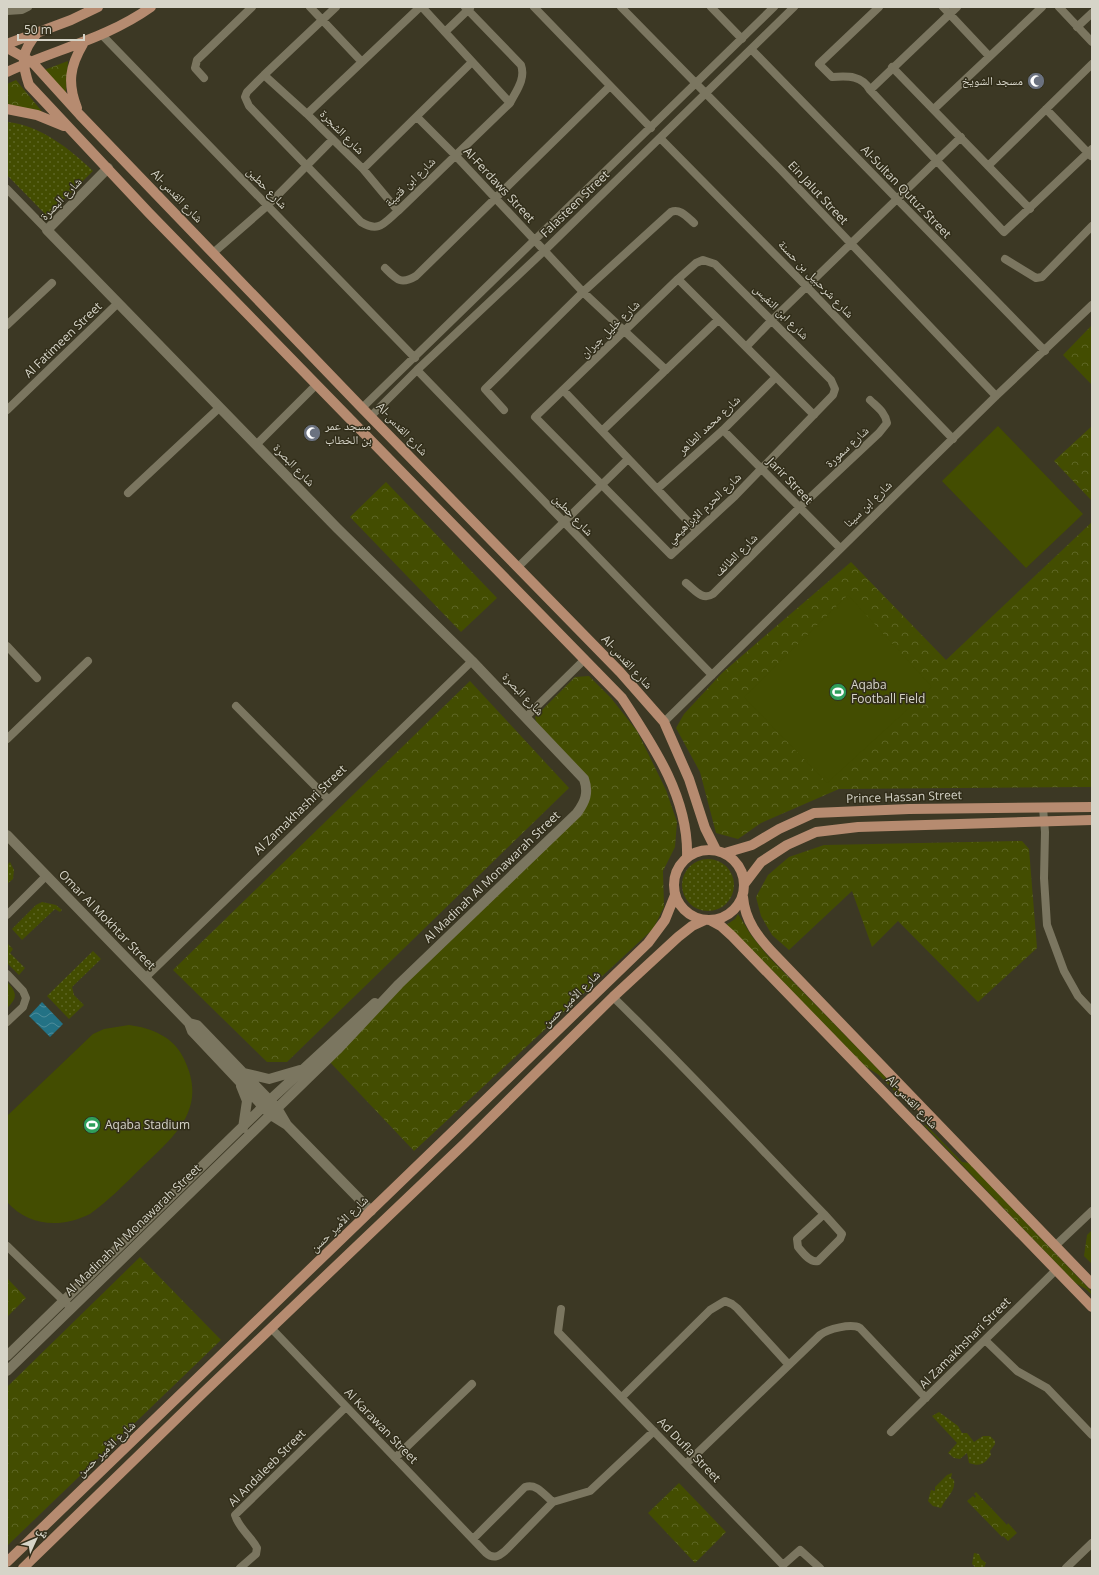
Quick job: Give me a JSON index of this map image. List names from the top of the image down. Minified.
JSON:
{"streets":{"main road":["Al-شارع القدس","شارع البصرة","Prince Hassan Street","Al Madinah Al Monawarah Street","Omar Al Mokhtar Street","شارع الأمير حسن"],"street":["شارع الشجرة","شارع ابن قتيبة","Al-Ferdaws Street","شارع حطين","Al-Sultan Qutuz Street","Ein Jalut Street","Falasteen Street","شارع شرحبيل بن حسنة","شارع ابن النفيس","شارع خليل جبران","Al Fatimeen Street","شارع محمد الطاهر","شارع سمورة","Jarir Street","شارع ابن سينا","شارع الحرم الإبراهيمي","شارع الطائف","Al Zamakhashri Street","Al Zamakhshari Street","Al Karawan Street","Ad Dufla Street","Al Andaleeb Street"]},"crossings":[["شارع الشجرة","شارع ابن قتيبة"],["شارع ابن قتيبة","Al-Ferdaws Street"],["Al-Ferdaws Street","Falasteen Street"],["Al-Ferdaws Street","شارع خليل جبران"],["شارع حطين","Falasteen Street"],["شارع حطين","شارع ابن سينا"],["Al-Sultan Qutuz Street","Falasteen Street"],["Al-Sultan Qutuz Street","شارع ابن سينا"],["Ein Jalut Street","Falasteen Street"],["Ein Jalut Street","شارع ابن سينا"],["Al-شارع القدس","Falasteen Street"],["Al-شارع القدس","شارع ابن سينا"],["Al-شارع القدس","Prince Hassan Street"],["Al-شارع القدس","شارع الأمير حسن"],["Al-شارع القدس","Al Zamakhshari Street"],["شارع البصرة","Al Fatimeen Street"],["شارع البصرة","Al Zamakhashri Street"],["شارع البصرة","Al Madinah Al Monawarah Street"],["Falasteen Street","شارع شرحبيل بن حسنة"],["شارع شرحبيل بن حسنة","شارع ابن سينا"],["شارع ابن النفيس","شارع خليل جبران"],["شارع ابن النفيس","شارع الحرم الإبراهيمي"],["شارع خليل جبران","شارع الحرم الإبراهيمي"],["شارع محمد الطاهر","Jarir Street"],["شارع سمورة","Jarir Street"],["شارع سمورة","شارع الطائف"],["Jarir Street","شارع ابن سينا"],["Jarir Street","شارع الحرم الإبراهيمي"],["Jarir Street","شارع الطائف"],["Prince Hassan Street","شارع الأمير حسن"],["Al Zamakhashri Street","Omar Al Mokhtar Street"],["Al Madinah Al Monawarah Street","Omar Al Mokhtar Street"],["Omar Al Mokhtar Street","شارع الأمير حسن"],["Al Karawan Street","Al Andaleeb Street"]],"places":{"mosque":["مسجد الشويخ","مسجد عمر بن الخطاب"],"sports":["Aqaba Football Field","Aqaba Stadium"]},"scale_bar":"50 m","north":"top right"}
